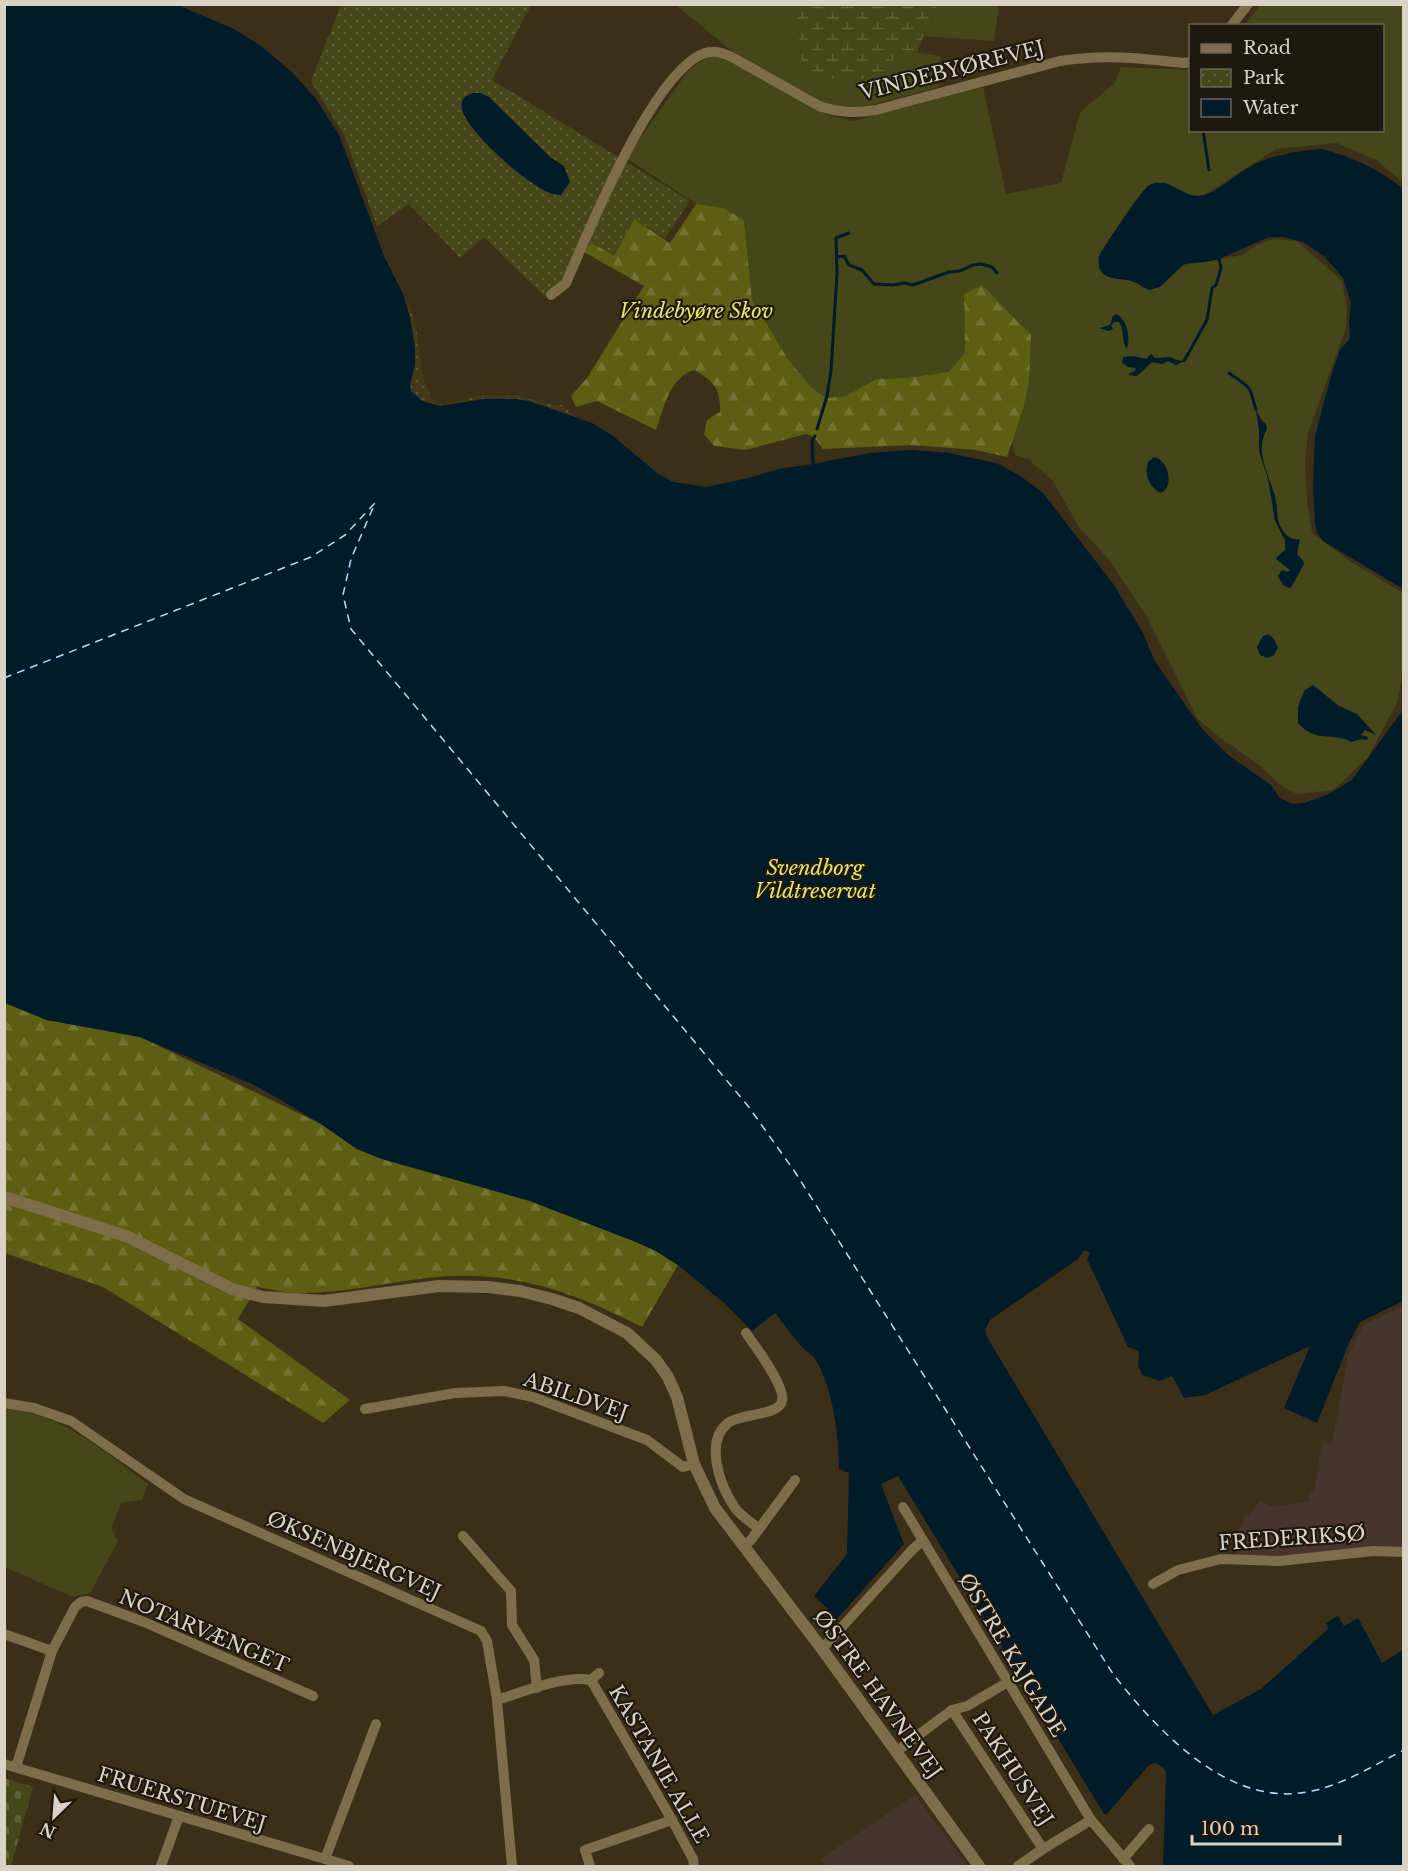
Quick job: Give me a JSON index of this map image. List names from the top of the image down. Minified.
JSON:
{"streets":{"street":["VINDEBYØREVEJ","ABILDVEJ","FREDERIKSØ","ØKSENBJERGVEJ","NOTARVÆNGET","ØSTRE KAJGADE","ØSTRE HAVNEVEJ","KASTANIE ALLE","PAKHUSVEJ","FRUERSTUEVEJ"]},"crossings":[["ABILDVEJ","ØSTRE HAVNEVEJ"]],"parks":["Vindebyøre Skov","Svendborg Vildtreservat"],"legend":["Road","Park","Water"],"scale_bar":"100 m","north":"bottom left"}
